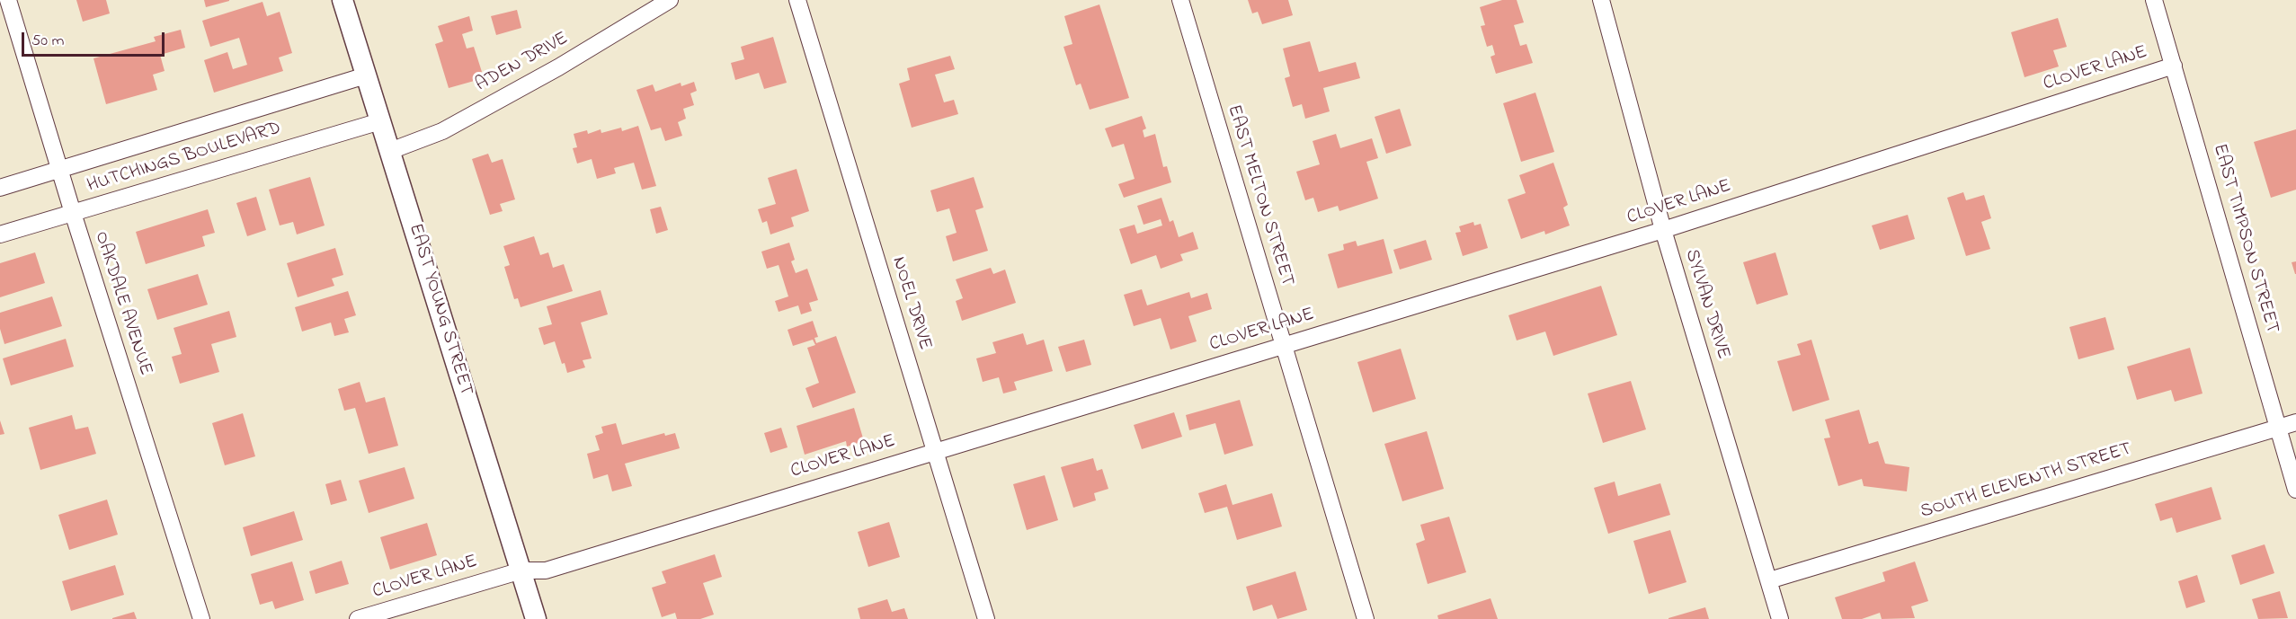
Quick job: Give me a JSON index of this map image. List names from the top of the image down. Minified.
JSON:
{"streets":{"street":["ADEN DRIVE","CLOVER LANE","HUTCHINGS BOULEVARD","EAST MELTON STREET","EAST TIMPSON STREET","OAKDALE AVENUE","NOEL DRIVE","SYLVAN DRIVE","EAST YOUNG STREET","SOUTH ELEVENTH STREET"]},"crossings":[["ADEN DRIVE","EAST YOUNG STREET"],["CLOVER LANE","EAST MELTON STREET"],["CLOVER LANE","EAST TIMPSON STREET"],["CLOVER LANE","NOEL DRIVE"],["CLOVER LANE","SYLVAN DRIVE"],["CLOVER LANE","EAST YOUNG STREET"],["HUTCHINGS BOULEVARD","OAKDALE AVENUE"],["HUTCHINGS BOULEVARD","EAST YOUNG STREET"],["EAST TIMPSON STREET","SOUTH ELEVENTH STREET"],["SYLVAN DRIVE","SOUTH ELEVENTH STREET"]],"scale_bar":"50 m"}
